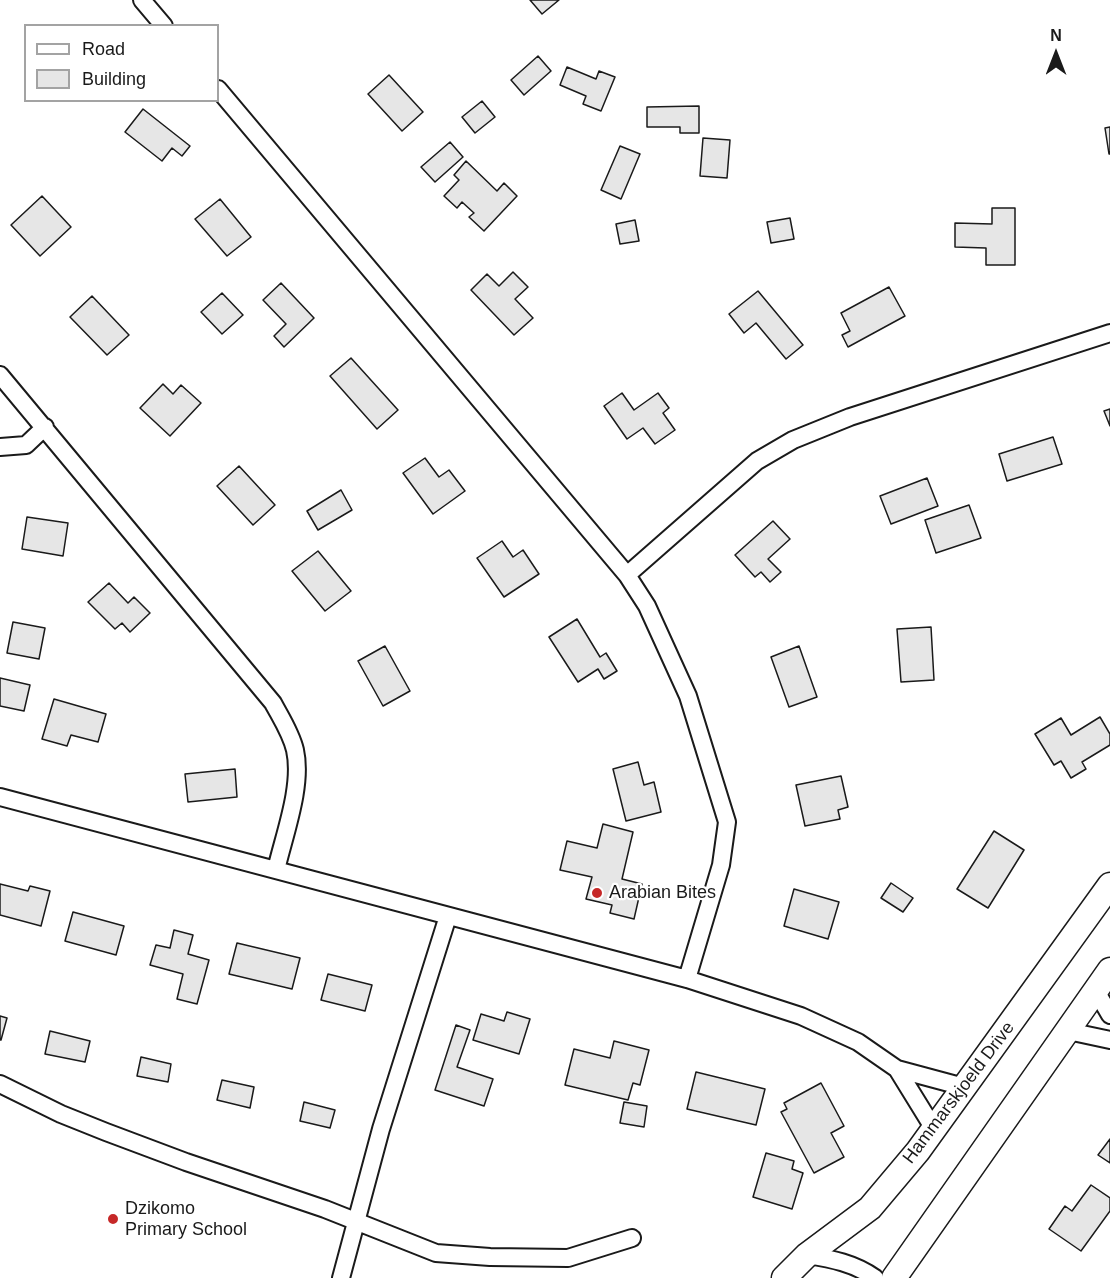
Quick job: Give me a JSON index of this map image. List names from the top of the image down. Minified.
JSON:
{"streets":{"main road":["Hammarskjoeld Drive"]},"places":["Arabian Bites","Dzikomo Primary School"],"legend":["Road","Building"],"north":"top"}
